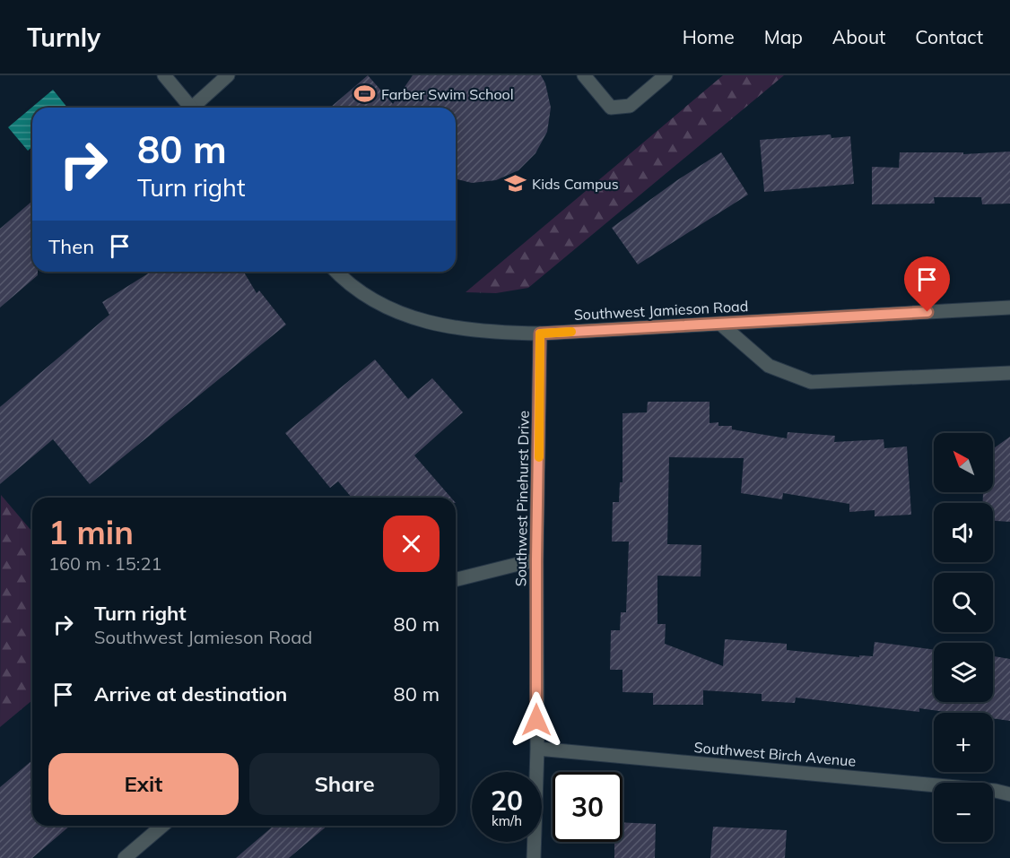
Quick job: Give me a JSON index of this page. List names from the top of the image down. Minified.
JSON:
{"streets":{"street":["Southwest Jamieson Road","Southwest Pinehurst Drive","Southwest Birch Avenue"]},"crossings":[["Southwest Jamieson Road","Southwest Pinehurst Drive"],["Southwest Pinehurst Drive","Southwest Birch Avenue"]],"places":{"sports":["Farber Swim School"],"school or university":["Kids Campus"]},"north":"top left","page":{"header":"Turnly","nav":["Home","Map","About","Contact"],"turn":["80 m","Turn right"],"then":"Then","map_buttons":["+","−"],"heading":["1 min","160 m · 15:21"],"list":[{"name":"Turn right","note":"Southwest Jamieson Road","value":"80 m"},{"name":"Arrive at destination","value":"80 m"}],"buttons":["Exit","Share"],"speed":"20 km/h","limit":"30"}}
